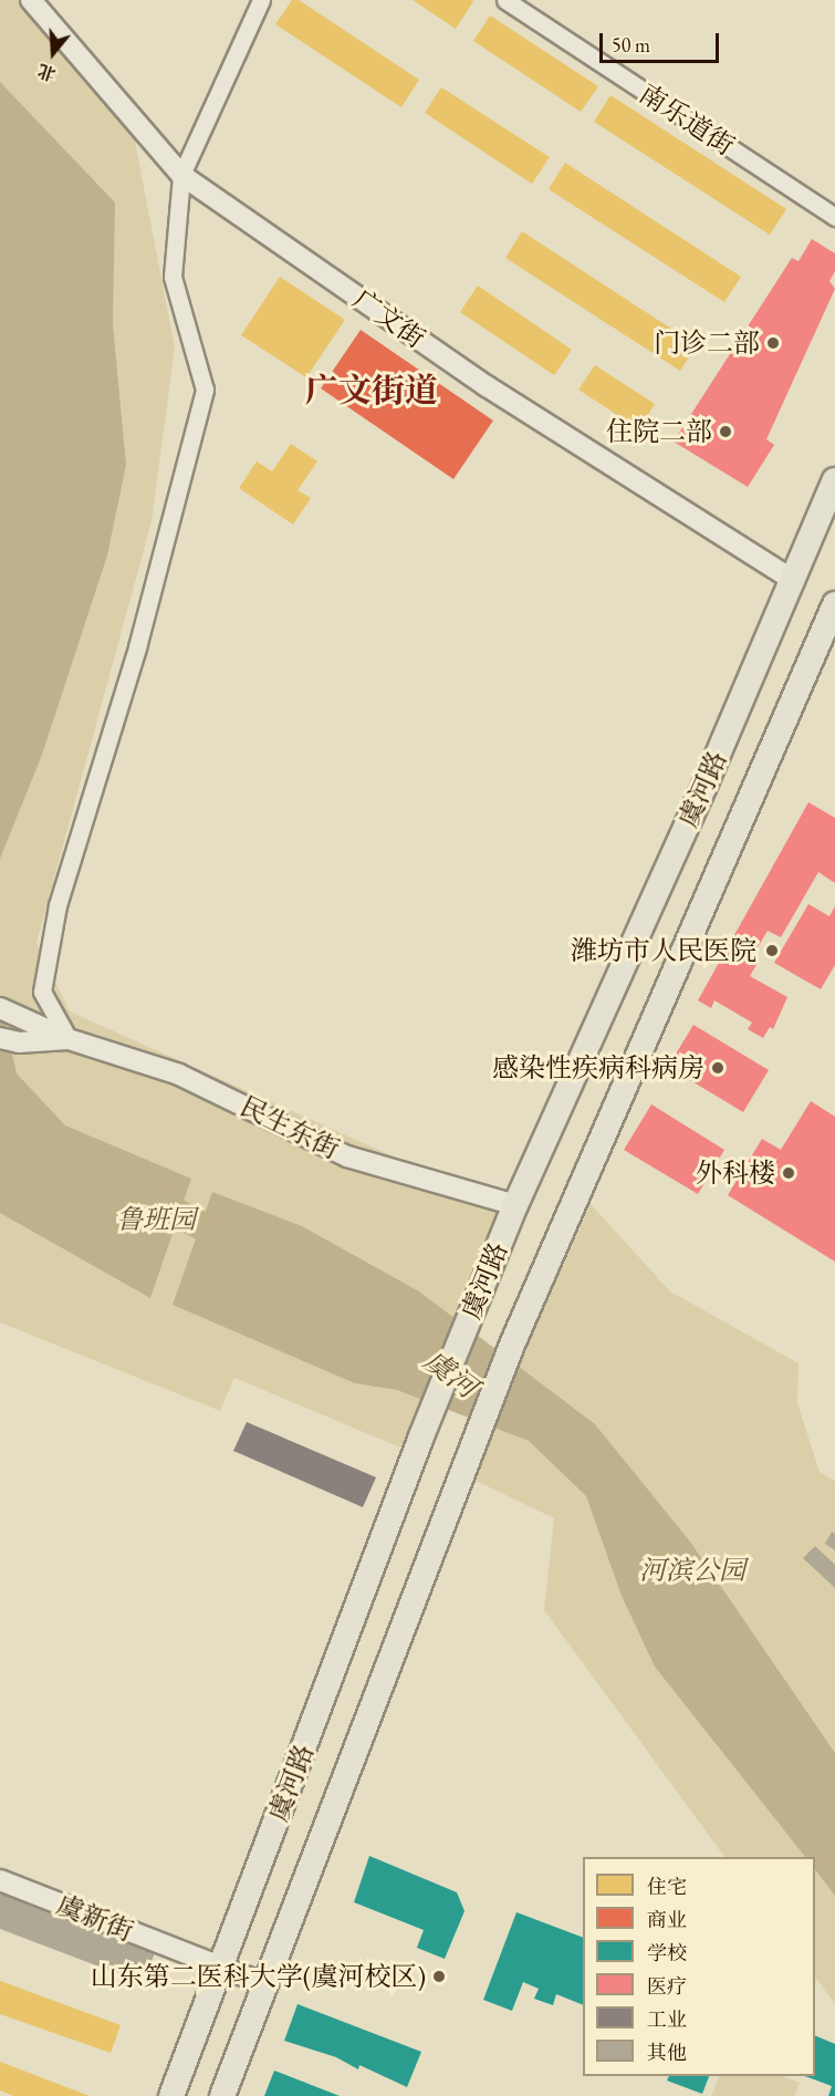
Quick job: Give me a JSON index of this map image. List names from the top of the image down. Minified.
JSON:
{"streets":{"main road":["虞河路"],"street":["南乐道街","广文街","民生东街","虞新街"]},"crossings":[["广文街","虞河路"],["虞河路","民生东街"],["虞河路","虞新街"]],"districts":["广文街道"],"water":["虞河"],"parks":["鲁班园","河滨公园"],"places":["门诊二部","住院二部","潍坊市人民医院","感染性疾病科病房","外科楼","山东第二医科大学(虞河校区)"],"legend":["住宅","商业","学校","医疗","工业","其他"],"scale_bar":"50 m","north":"bottom"}
